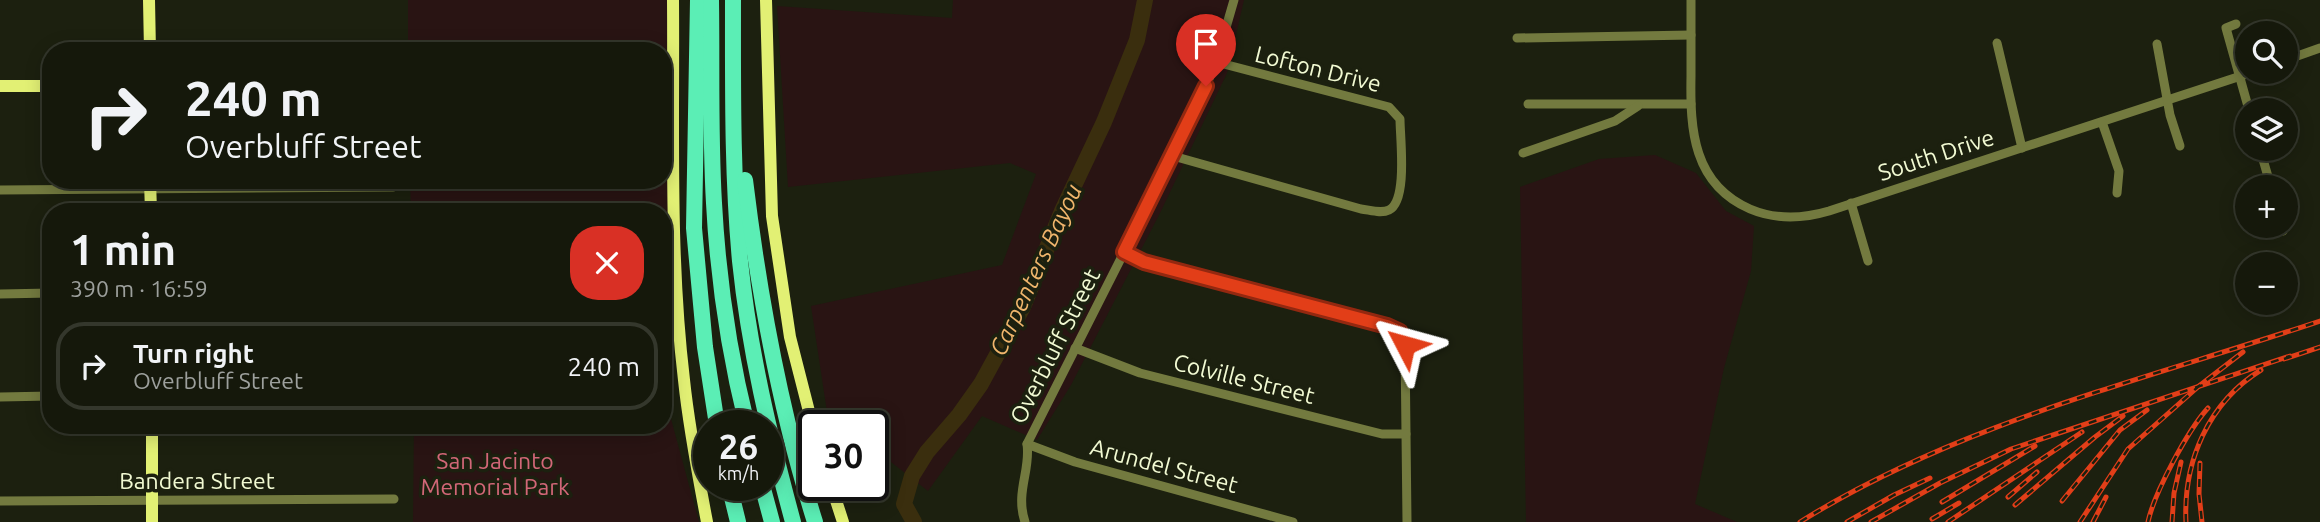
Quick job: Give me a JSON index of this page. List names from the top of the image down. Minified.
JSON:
{"streets":{"street":["Lofton Drive","South Drive","Overbluff Street","Colville Street","Arundel Street","Bandera Street"]},"crossings":[["Lofton Drive","Overbluff Street"],["Overbluff Street","Colville Street"],["Overbluff Street","Arundel Street"]],"water":["Carpenters Bayou"],"parks":["San Jacinto Memorial Park"],"page":{"map_buttons":["+","−"],"turn":["240 m","Overbluff Street"],"heading":["1 min","390 m · 16:59"],"list":[{"name":"Turn right","note":"Overbluff Street","value":"240 m"}],"speed":"26 km/h","limit":"30"}}
